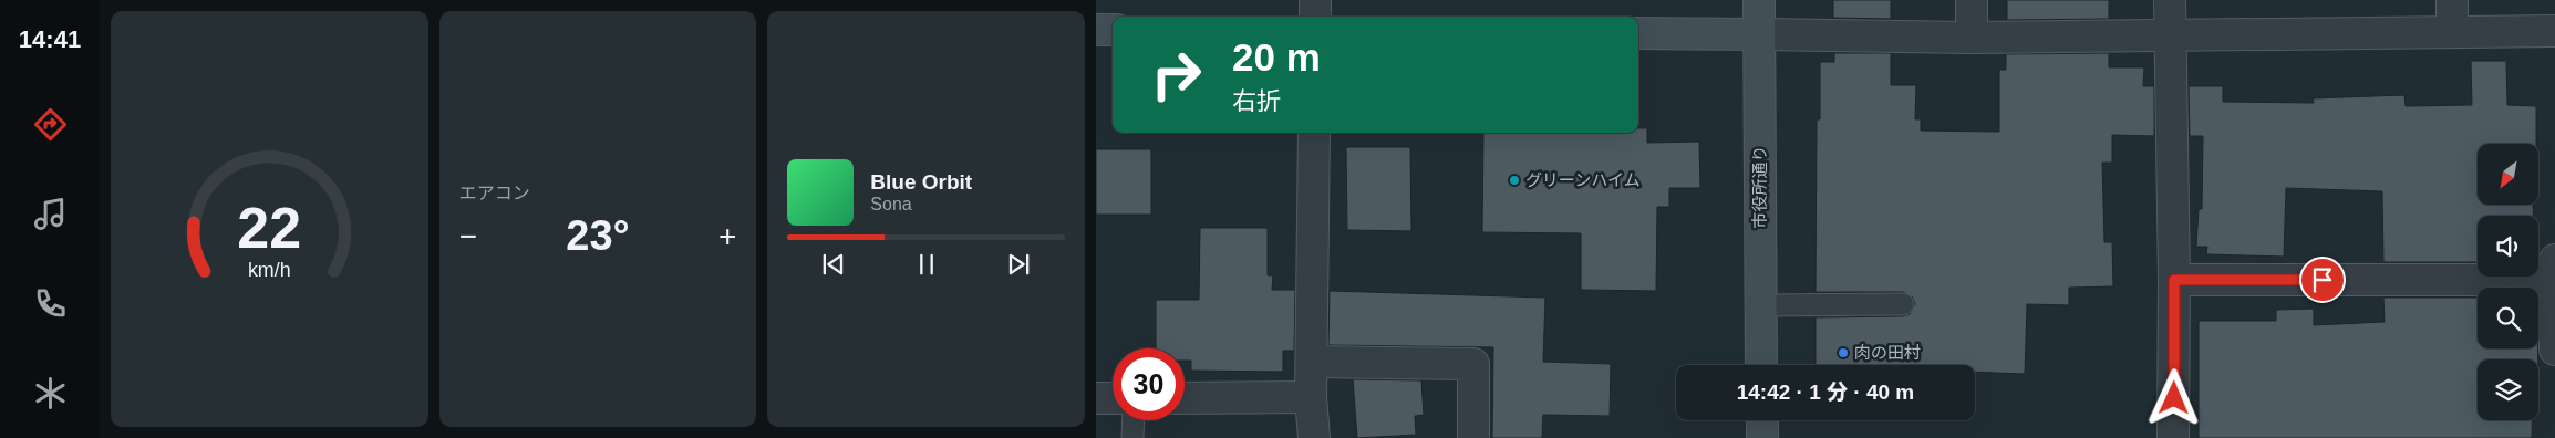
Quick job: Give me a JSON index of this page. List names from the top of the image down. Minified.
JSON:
{"streets":{"street":["市役所通り"]},"places":["グリーンハイム","肉の田村"],"north":"bottom left","page":{"tabs":"14:41","tile":"エアコン","turn":["20 m","右折"],"song":["Blue Orbit","Sona"],"heat":["−","23°","+"],"limit":"30","trip":"14:42 · 1 分 · 40 m","gauge":["22","km/h"]}}
